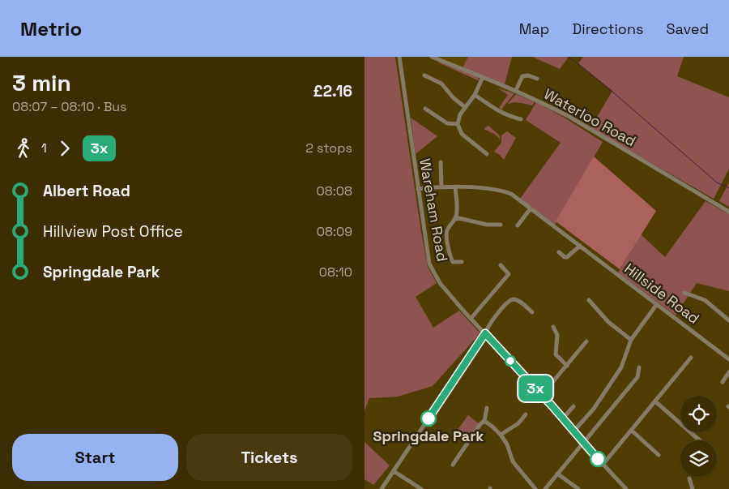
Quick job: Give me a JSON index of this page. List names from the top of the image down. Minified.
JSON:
{"streets":{"street":["Waterloo Road","Wareham Road","Hillside Road"]},"crossings":[["Wareham Road","Hillside Road"]],"places":["Springdale Park"],"lines":["bus line 3x"],"page":{"header":"Metrio","nav":["Map","Directions","Saved"],"heading":["3 min","08:07 – 08:10 · Bus","£2.16"],"on_map":"3x","legs":["1","3x","2 stops"],"list":[{"name":"Albert Road","value":"08:08"},{"name":"Hillview Post Office","value":"08:09"},{"name":"Springdale Park","value":"08:10"}],"buttons":["Start","Tickets"]}}
